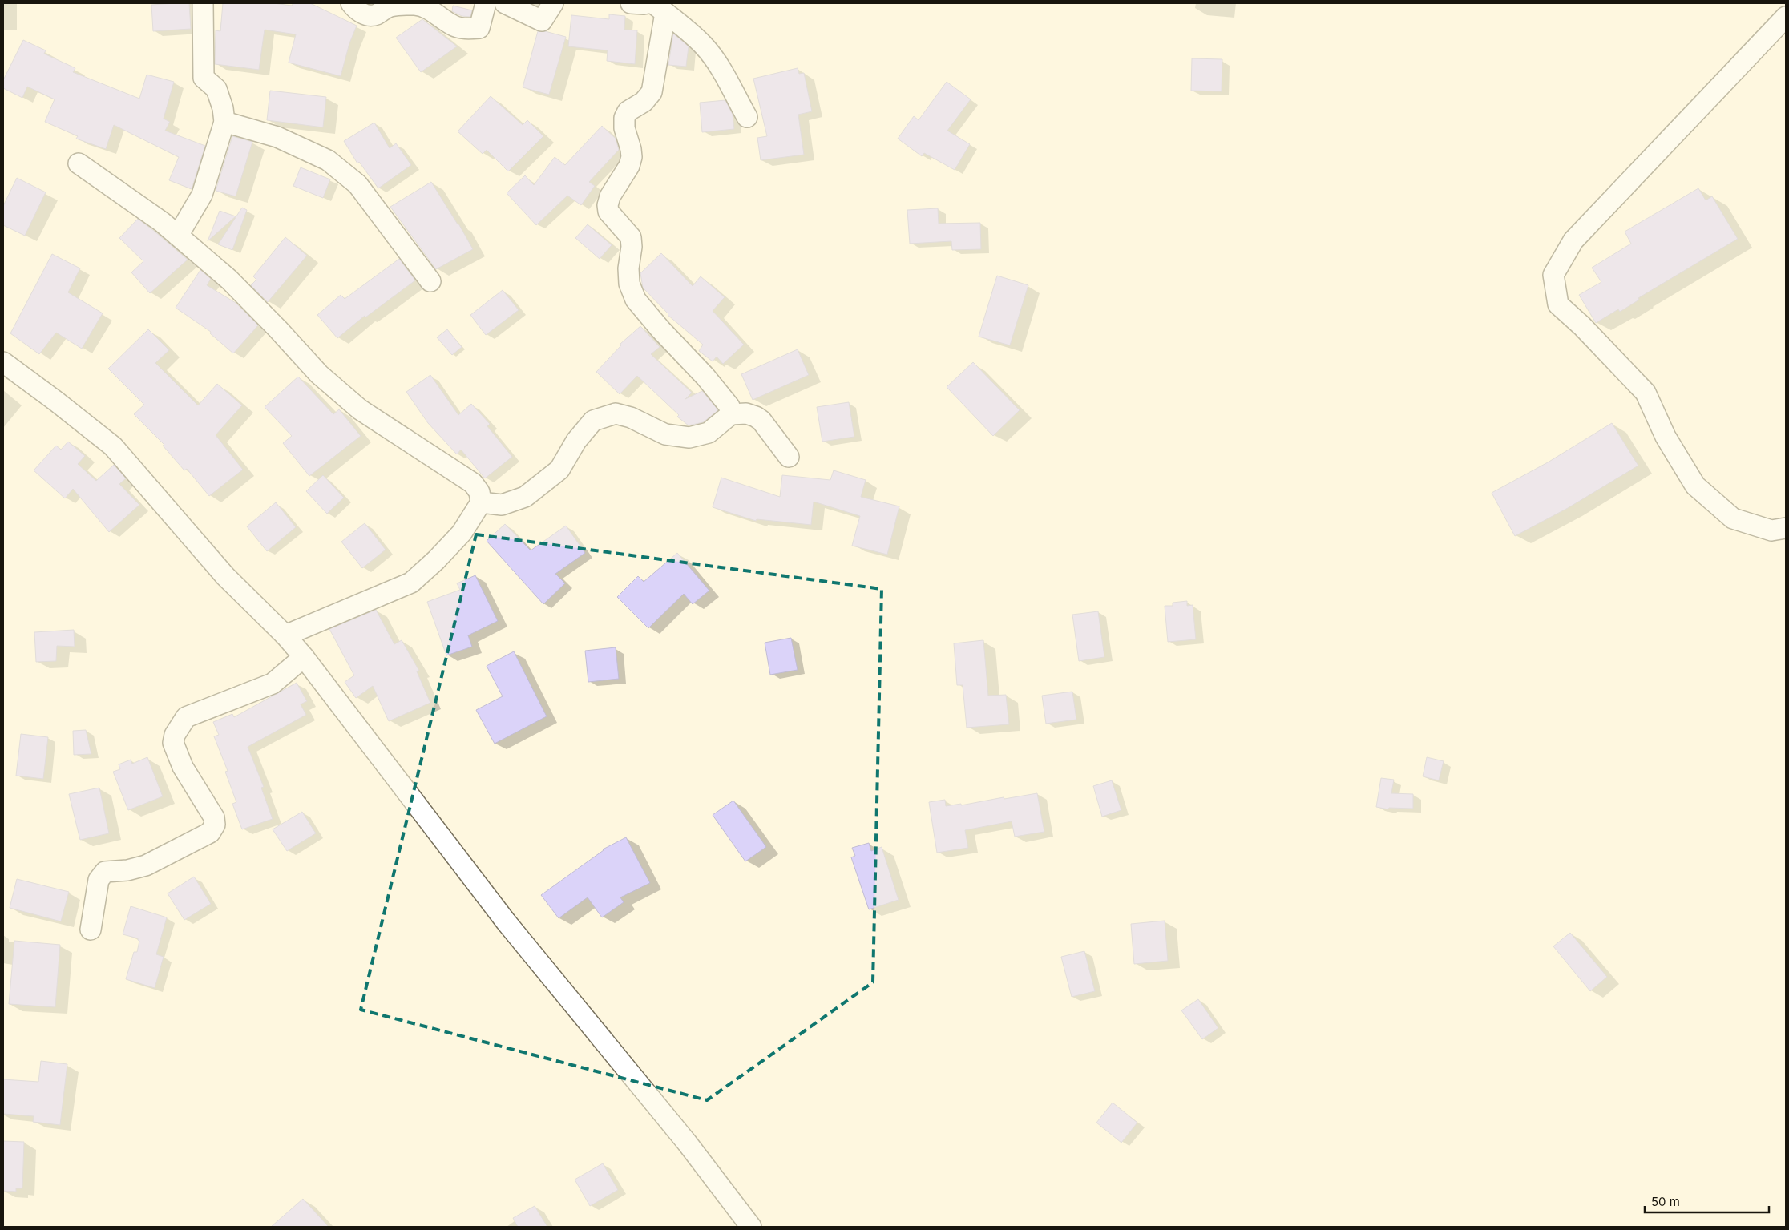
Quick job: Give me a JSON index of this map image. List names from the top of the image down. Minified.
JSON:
{"scale_bar":"50 m"}
